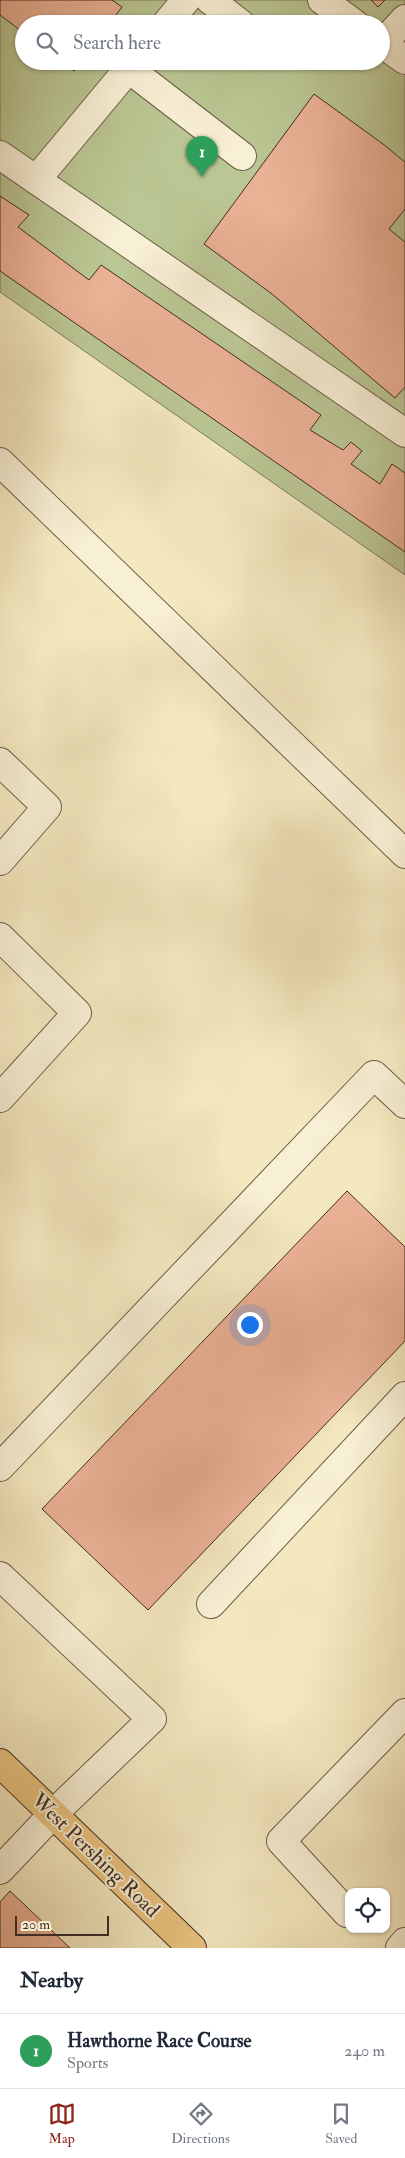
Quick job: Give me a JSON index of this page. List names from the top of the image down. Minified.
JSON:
{"streets":{"main road":["West Pershing Road"]},"scale_bar":"20 m","page":{"search":"Search here","pins":"1","scale":"20 m","heading":"Nearby","list":[{"mark":"1","name":"Hawthorne Race Course","note":"Sports","value":"240 m"}],"nav":["Map","Directions","Saved"]}}
